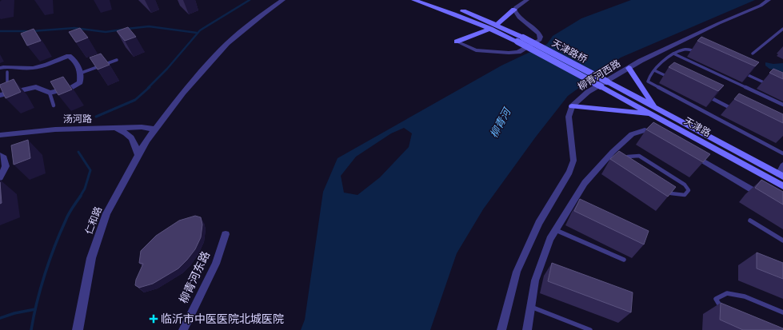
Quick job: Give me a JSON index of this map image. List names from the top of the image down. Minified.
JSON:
{"streets":{"main road":["天津路桥","天津路"],"street":["柳青河西路","汤河路","仁和路","柳青河东路"]},"crossings":[["天津路桥","天津路"],["汤河路","仁和路"]],"water":["柳青河"],"places":{"health":["临沂市中医医院北城医院"]}}
